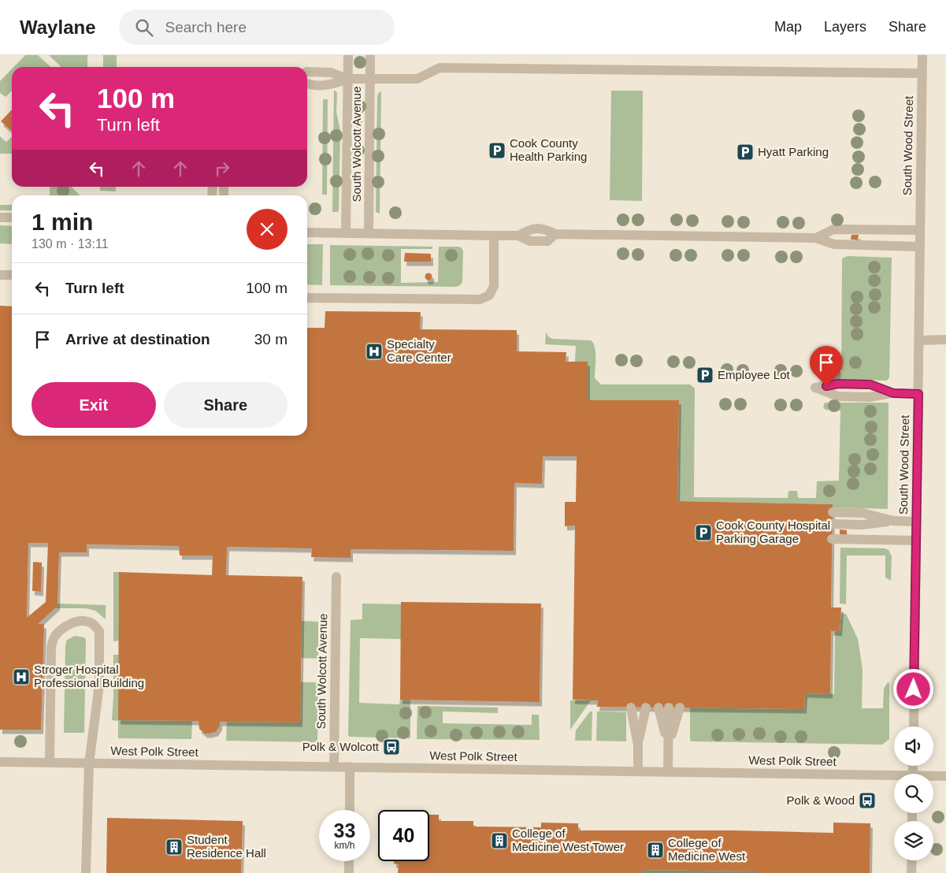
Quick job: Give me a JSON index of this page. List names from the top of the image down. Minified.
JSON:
{"streets":{"street":["South Wolcott Avenue","South Wood Street","West Polk Street"]},"crossings":[["South Wolcott Avenue","West Polk Street"]],"places":{"parking":["Cook County Health Parking","Hyatt Parking","Employee Lot","Cook County Hospital Parking Garage"],"hospital":["Specialty Care Center","Stroger Hospital Professional Building"],"bus stop":["Polk & Wolcott","Polk & Wood"],"building":["College of Medicine West Tower","Student Residence Hall","College of Medicine West"]},"page":{"header":"Waylane","search":"Search here","nav":["Map","Layers","Share"],"turn":["100 m","Turn left"],"heading":["1 min","130 m · 13:11"],"list":[{"name":"Turn left","value":"100 m"},{"name":"Arrive at destination","value":"30 m"}],"buttons":["Exit","Share"],"speed":"33 km/h","limit":"40"}}
